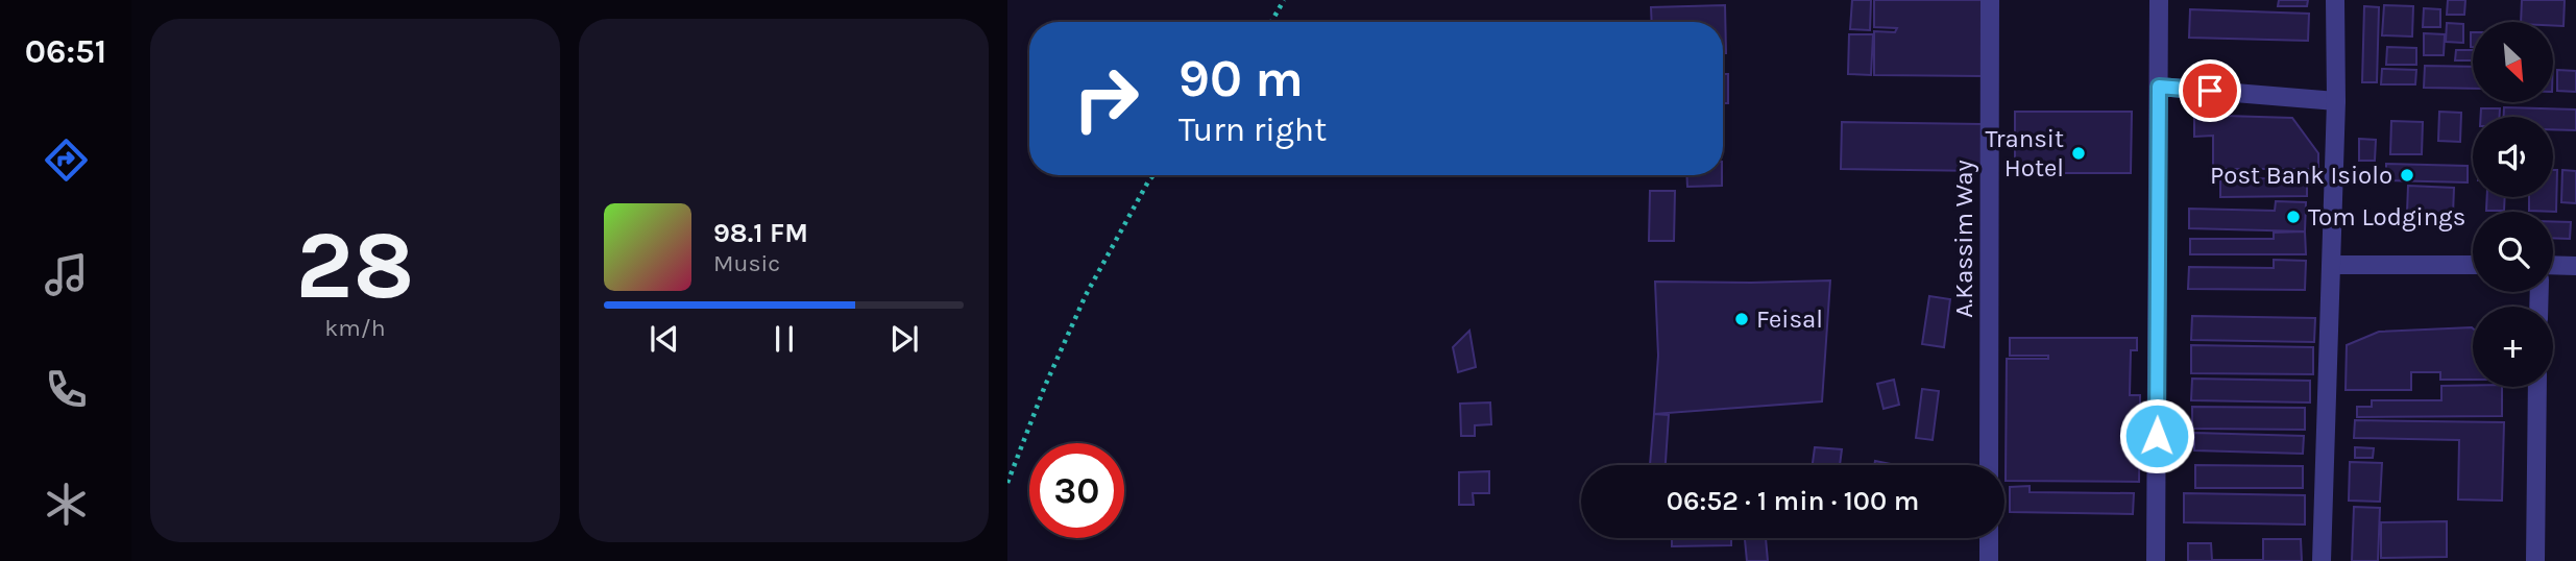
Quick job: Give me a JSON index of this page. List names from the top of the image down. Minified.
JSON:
{"streets":{"street":["A.Kassim Way"]},"places":["Transit Hotel","Post Bank Isiolo","Tom Lodgings","Feisal"],"north":"bottom right","page":{"tabs":"06:51","tile":["28","km/h"],"map_buttons":"+","turn":["90 m","Turn right"],"song":["98.1 FM","Music"],"limit":"30","trip":"06:52 · 1 min · 100 m"}}
